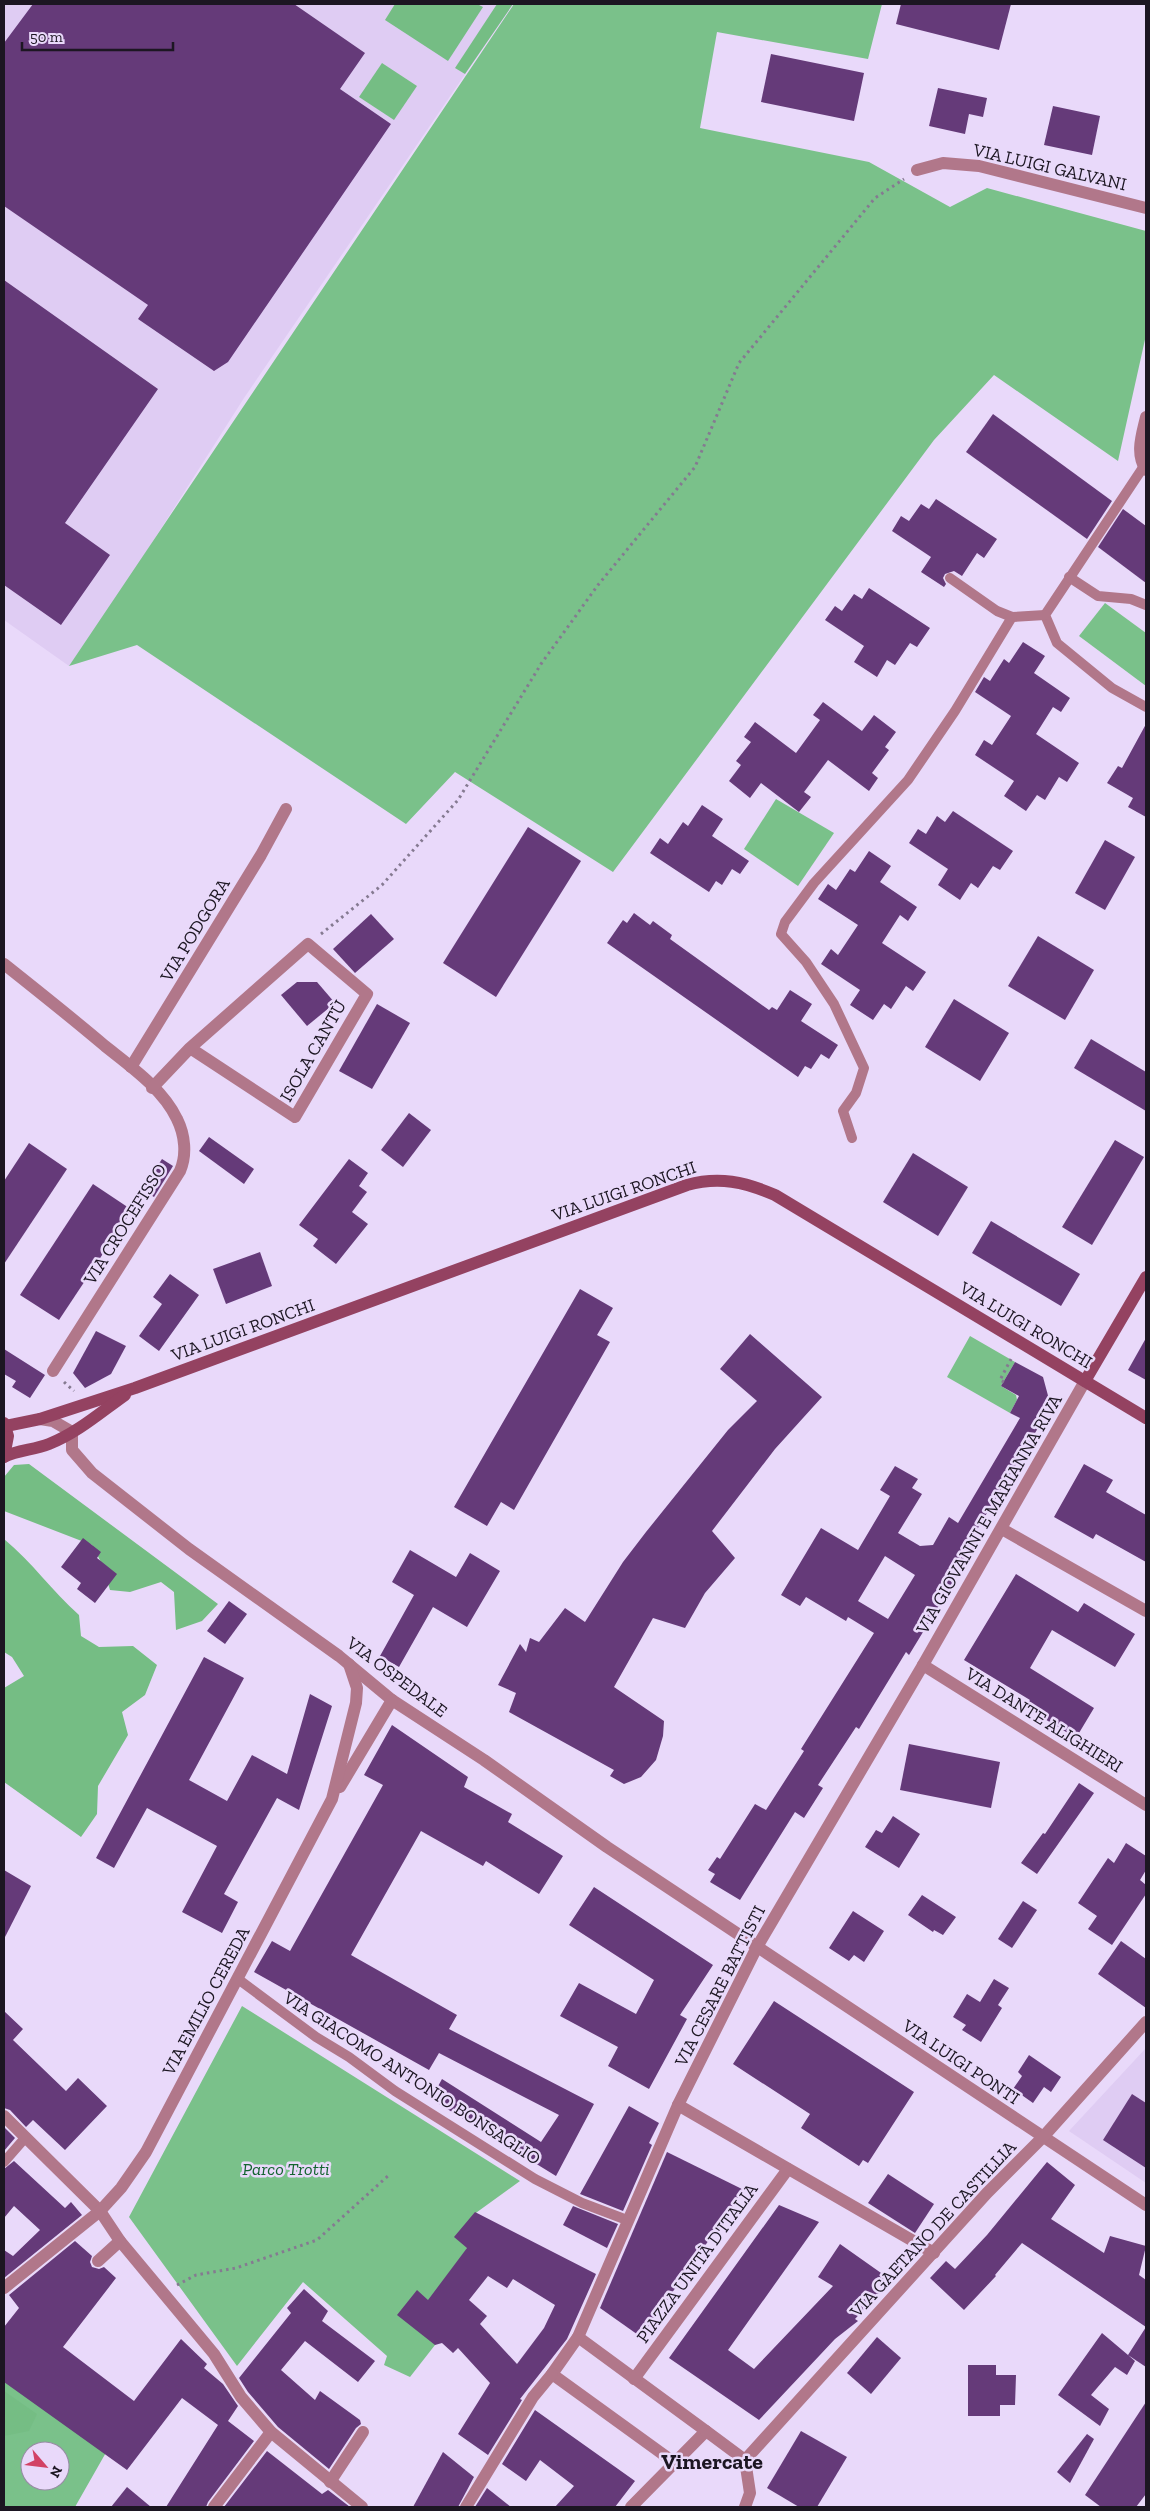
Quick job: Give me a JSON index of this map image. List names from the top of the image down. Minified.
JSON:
{"streets":{"street":["VIA LUIGI GALVANI","VIA PODGORA","ISOLA CANTÙ","VIA LUIGI RONCHI","VIA CROCEFISSO","VIA GIOVANNI E MARIANNA RIVA","VIA OSPEDALE","VIA DANTE ALIGHIERI","VIA CESARE BATTISTI","VIA EMILIO CEREDA","VIA LUIGI PONTI","VIA GAETANO DE CASTILLIA","PIAZZA UNITÀ D'ITALIA"],"lane":["VIA GIACOMO ANTONIO BONSAGLIO"]},"crossings":[["VIA PODGORA","VIA CROCEFISSO"],["VIA LUIGI RONCHI","VIA GIOVANNI E MARIANNA RIVA"],["VIA LUIGI RONCHI","VIA OSPEDALE"],["VIA GIOVANNI E MARIANNA RIVA","VIA DANTE ALIGHIERI"],["VIA GIOVANNI E MARIANNA RIVA","VIA CESARE BATTISTI"],["VIA OSPEDALE","VIA CESARE BATTISTI"],["VIA OSPEDALE","VIA EMILIO CEREDA"],["VIA OSPEDALE","VIA LUIGI PONTI"],["VIA DANTE ALIGHIERI","VIA CESARE BATTISTI"],["VIA CESARE BATTISTI","VIA LUIGI PONTI"],["VIA CESARE BATTISTI","VIA GIACOMO ANTONIO BONSAGLIO"],["VIA EMILIO CEREDA","VIA GIACOMO ANTONIO BONSAGLIO"],["VIA LUIGI PONTI","VIA GAETANO DE CASTILLIA"]],"districts":["Vimercate"],"parks":["Parco Trotti"],"scale_bar":"50 m","north":"bottom right"}
